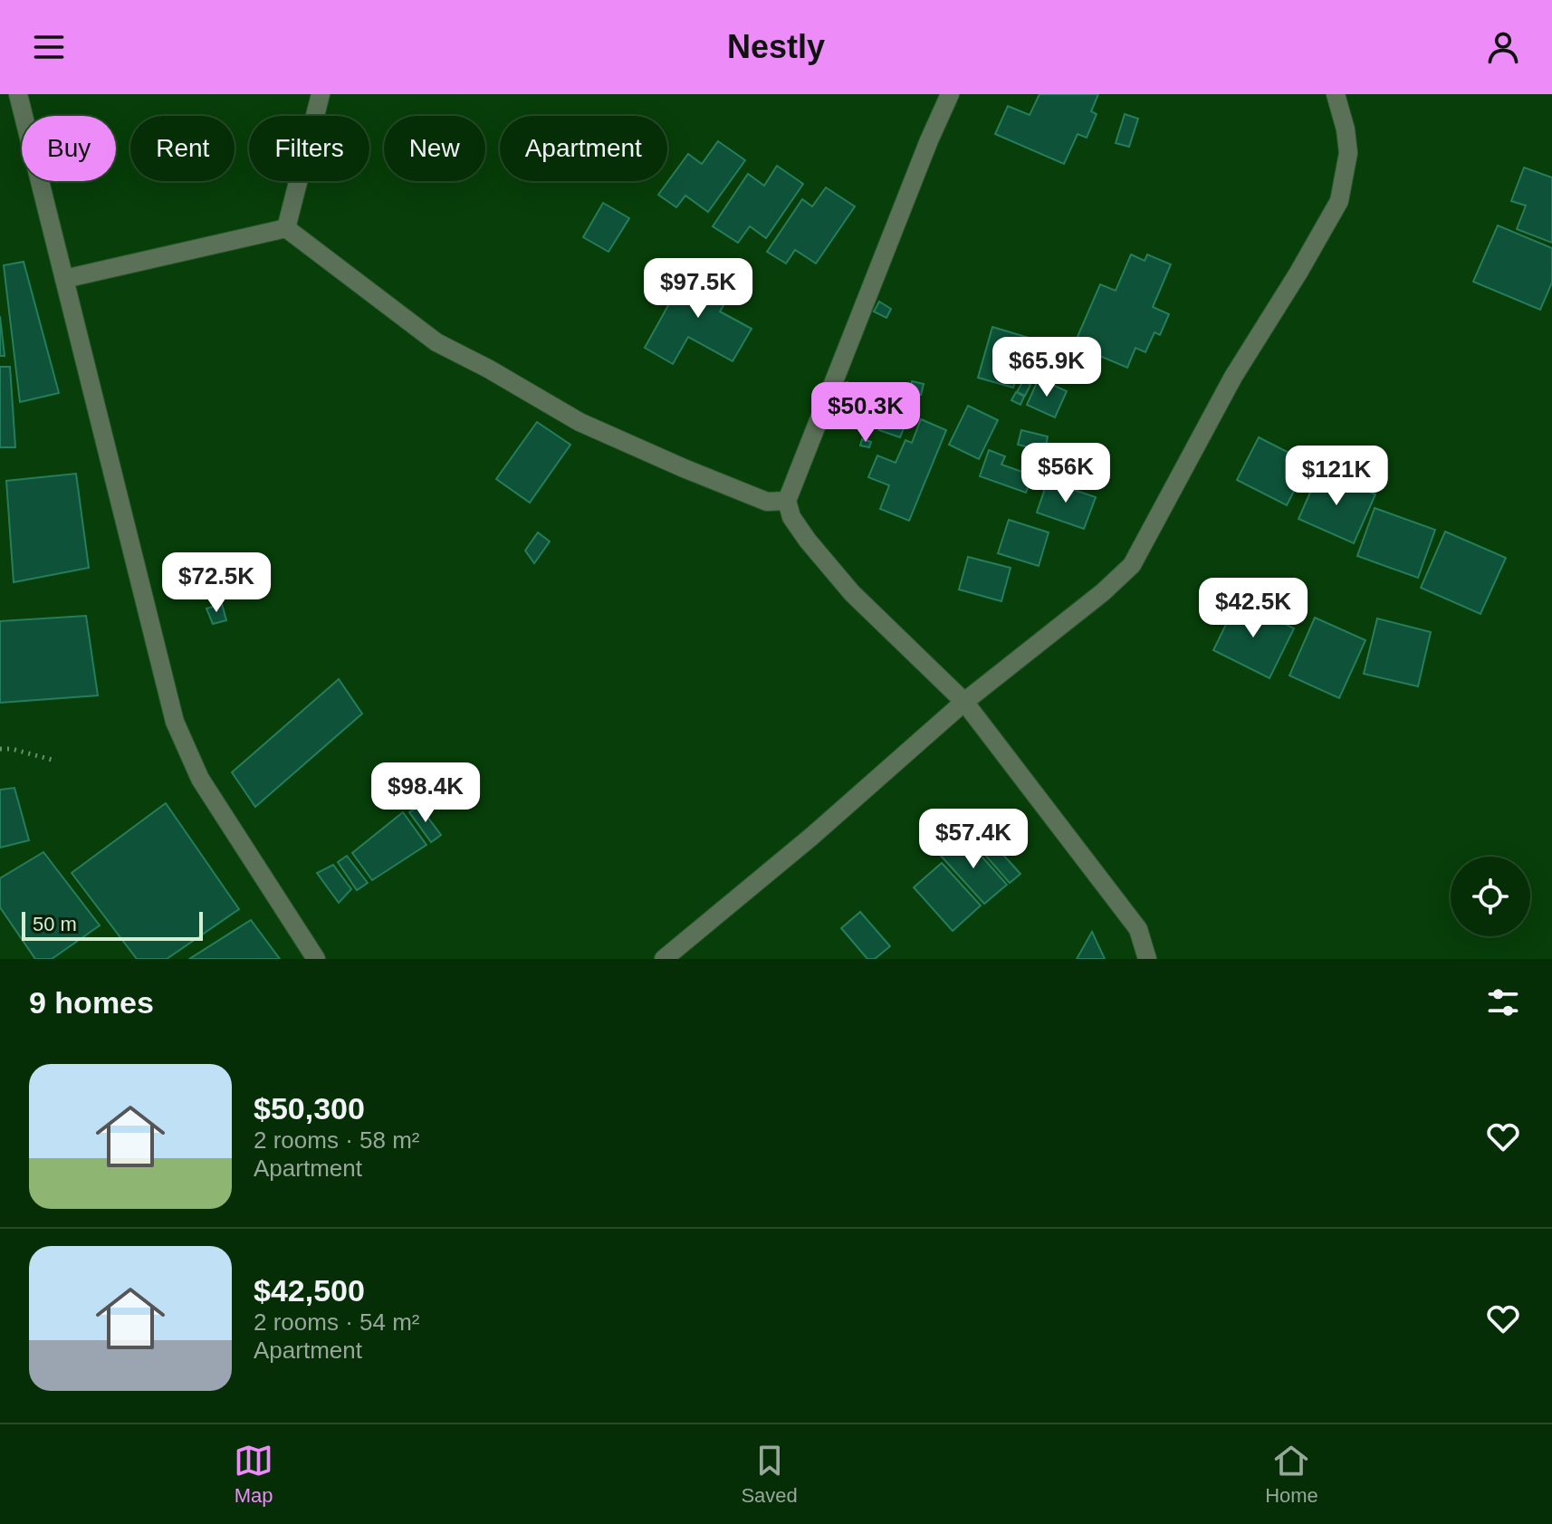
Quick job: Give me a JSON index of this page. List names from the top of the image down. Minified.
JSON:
{"scale_bar":"50 m","page":{"header":"Nestly","chip":["Buy","Rent","Filters","New","Apartment"],"price":["$97.5K","$65.9K","$50.3K","$56K","$121K","$72.5K","$42.5K","$98.4K","$57.4K"],"scale":"50 m","heading":"9 homes","list":[{"name":"$50,300","note":"2 rooms · 58 m² · Apartment"},{"name":"$42,500","note":"2 rooms · 54 m² · Apartment"}],"tabs":["Map","Saved","Home"]}}
